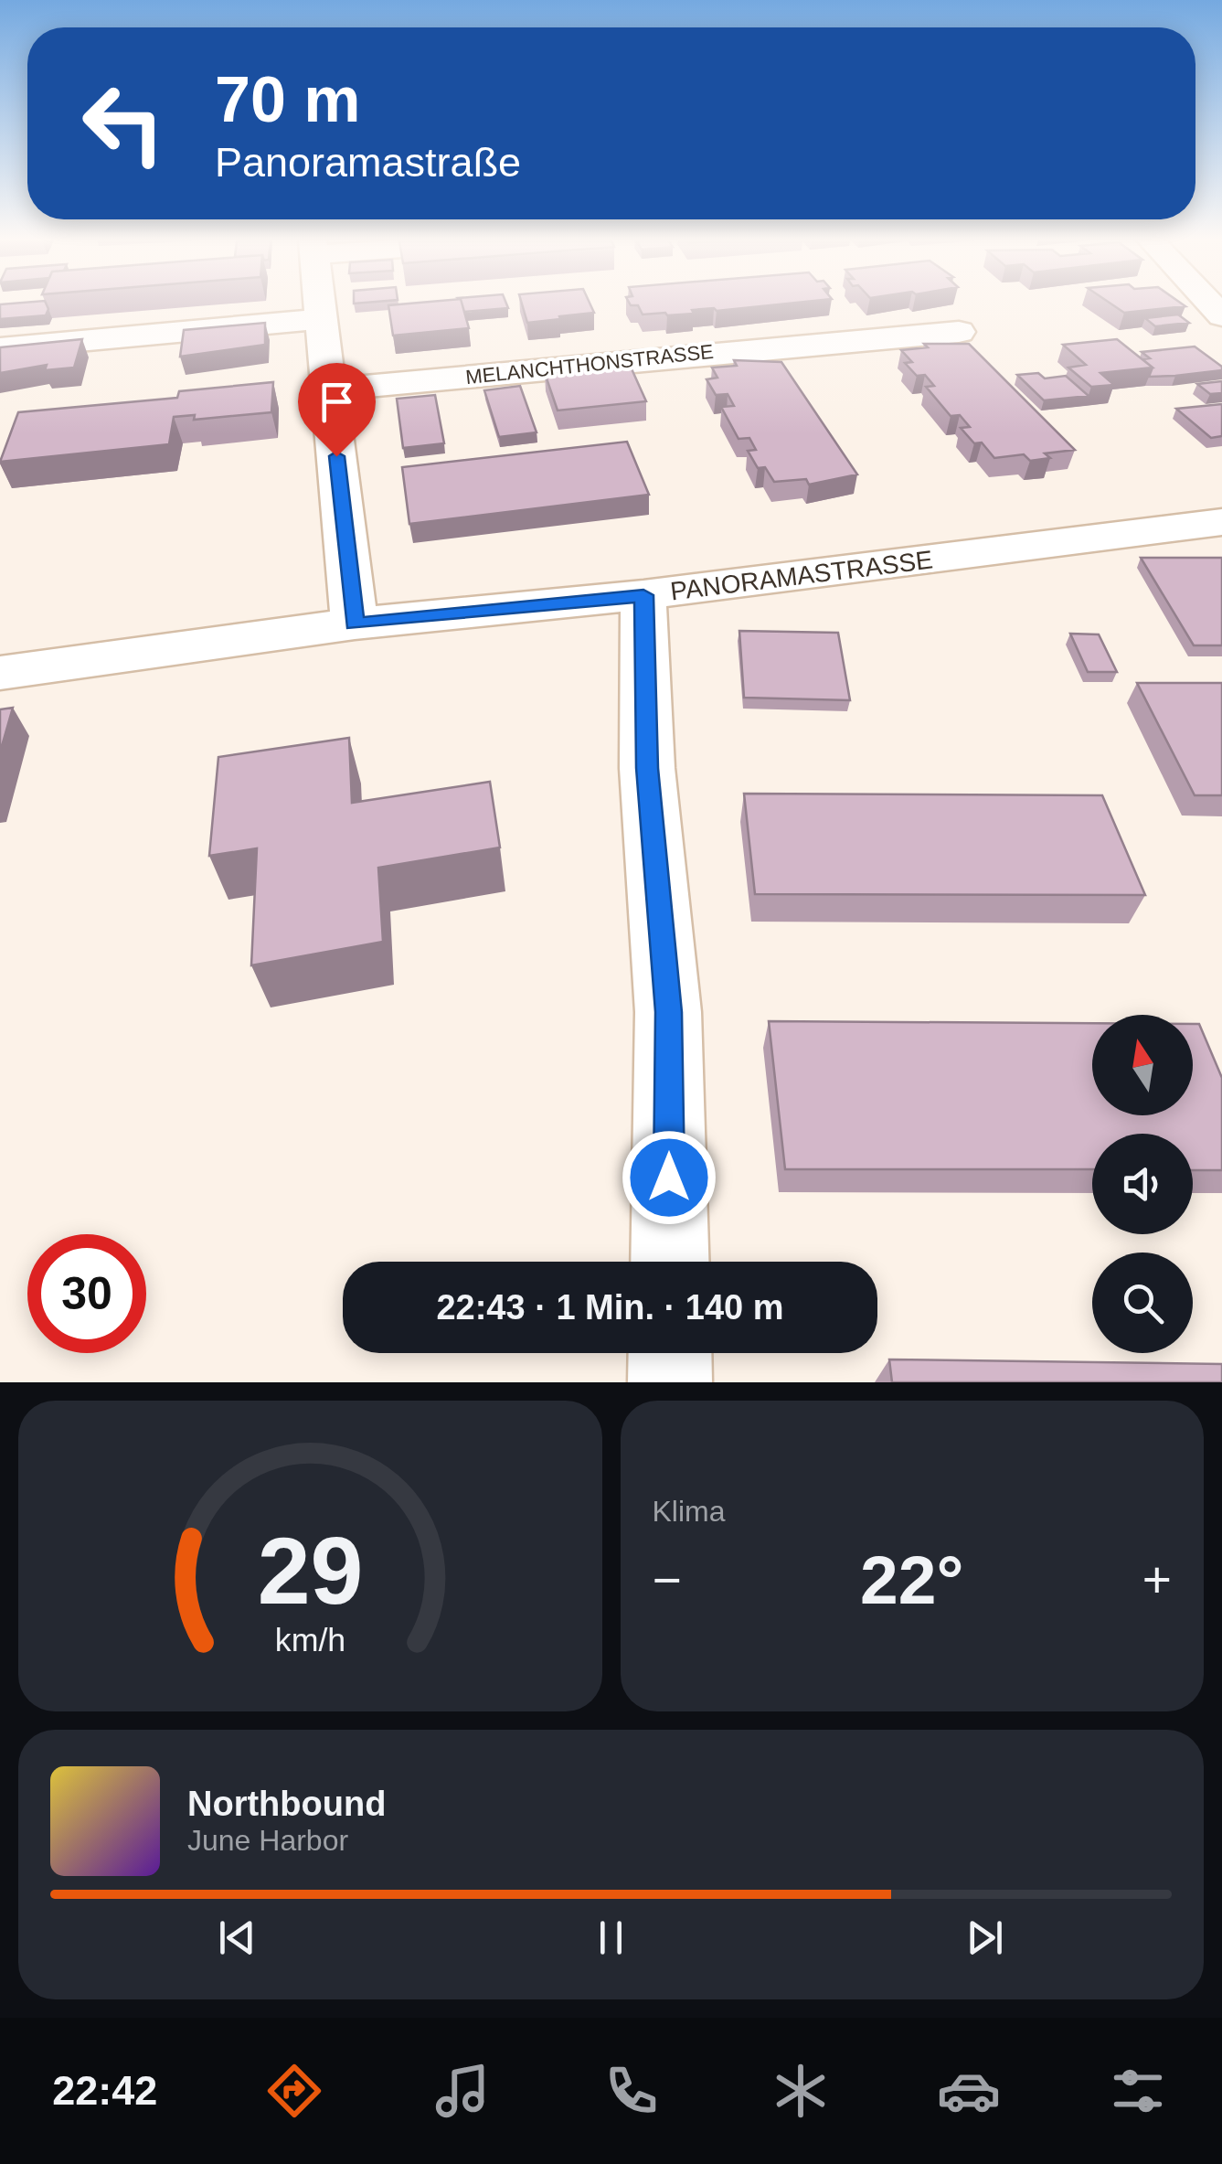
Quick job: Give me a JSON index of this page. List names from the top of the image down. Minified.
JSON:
{"streets":{"street":["MELANCHTHONSTRASSE","PANORAMASTRASSE"]},"north":"top","page":{"turn":["70 m","Panoramastraße"],"limit":"30","trip":"22:43 · 1 Min. · 140 m","tile":"Klima","heat":["−","22°","+"],"song":["Northbound","June Harbor"],"tabs":"22:42","gauge":["29","km/h"]}}
